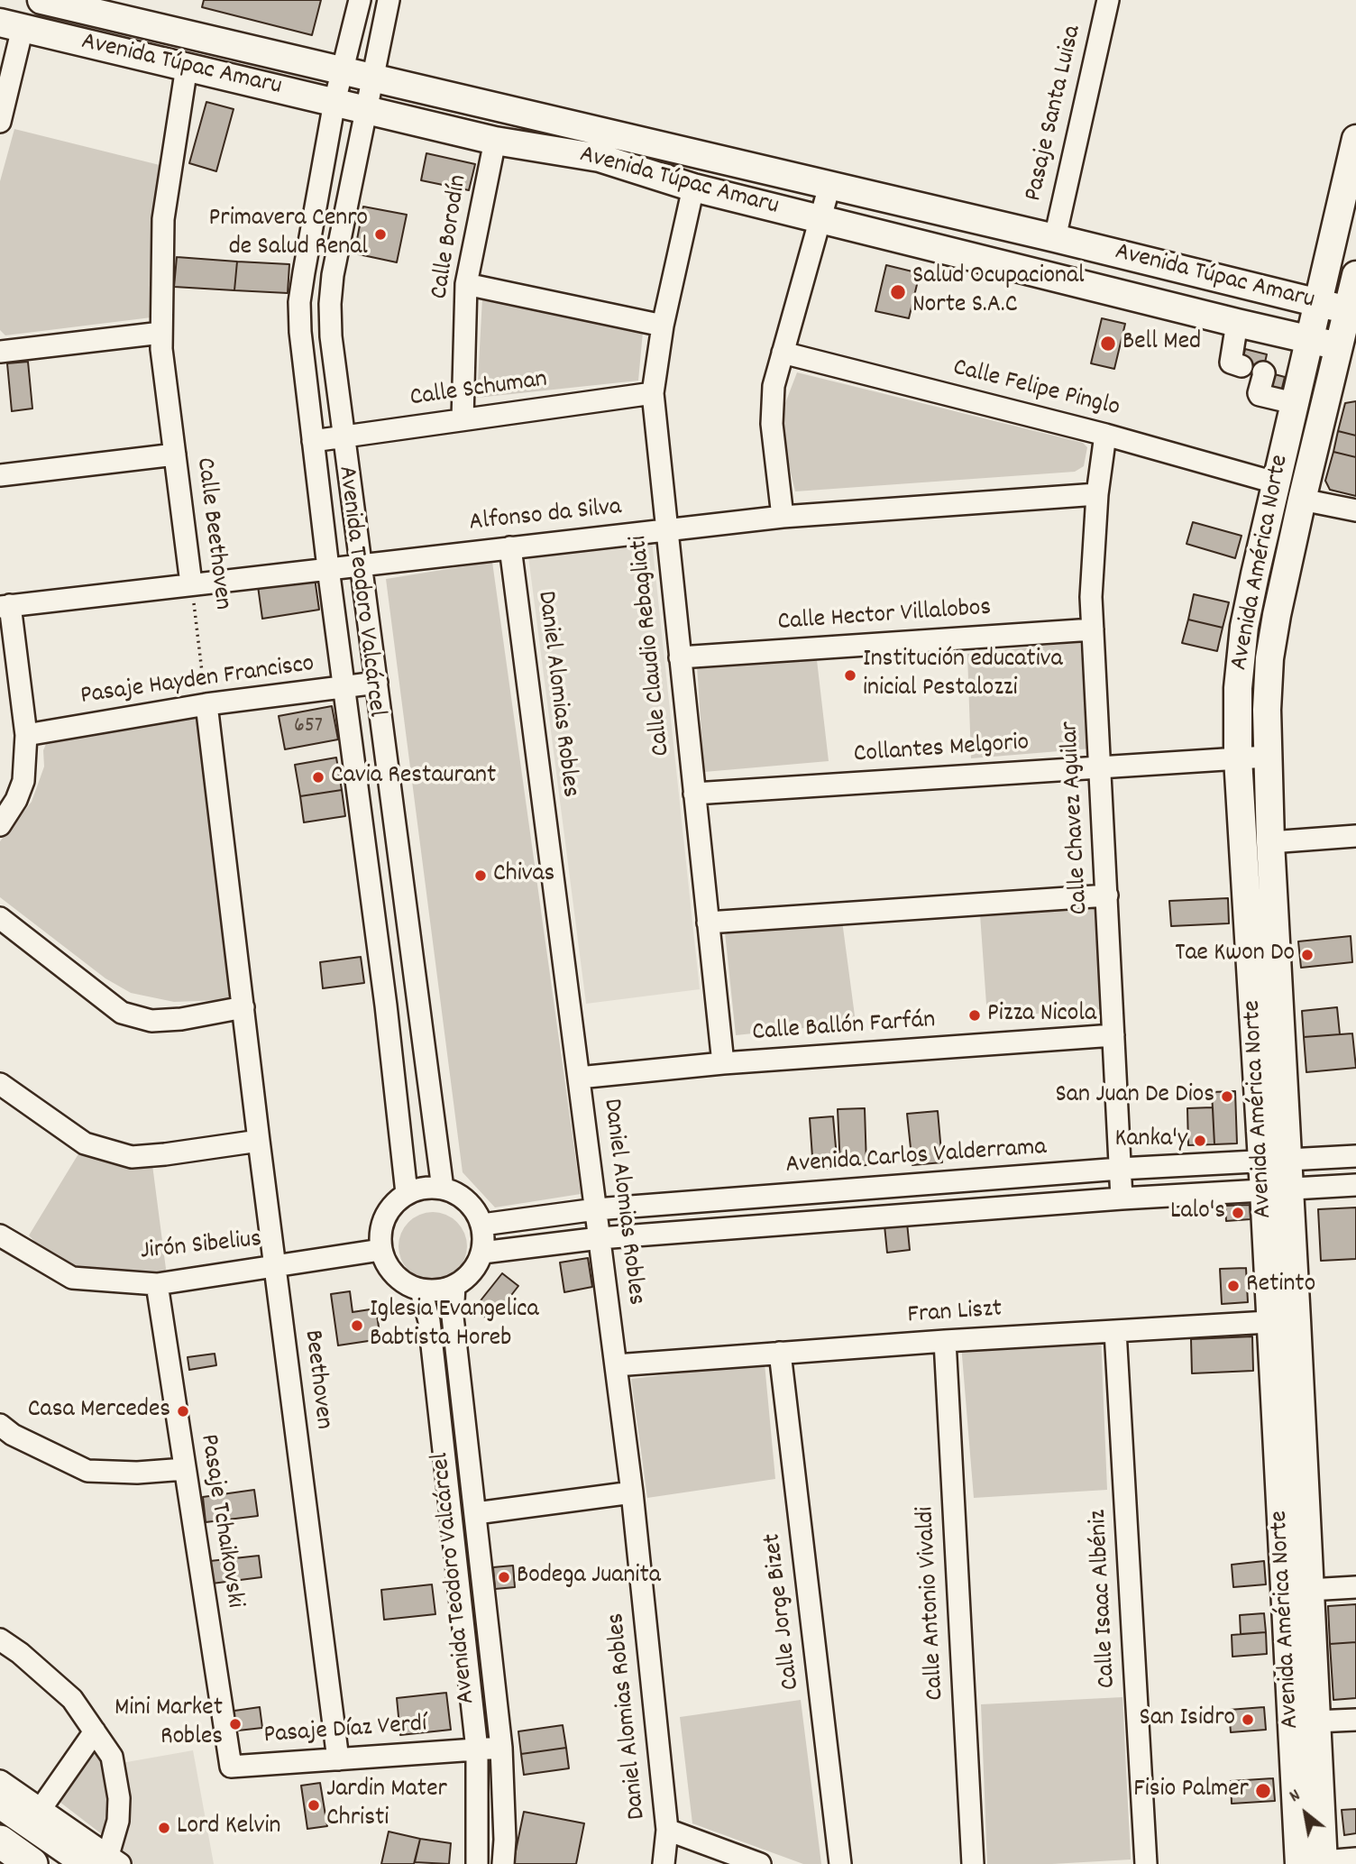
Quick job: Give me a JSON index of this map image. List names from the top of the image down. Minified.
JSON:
{"streets":{"main road":["Avenida Túpac Amaru","Avenida América Norte"],"street":["Pasaje Santa Luisa","Calle Borodín","Calle Felipe Pinglo","Calle Schuman","Alfonso da Silva","Calle Beethoven","Avenida Teodoro Valcárcel","Calle Hector Villalobos","Calle Claudio Rebagliati","Pasaje Hayden Francisco","Daniel Alomias Robles","Collantes Melgorio","Calle Chavez Aguilar","Calle Ballón Farfán","Avenida Carlos Valderrama","Jirón Sibelius","Fran Liszt","Beethoven","Pasaje Tchaikovski","Calle Isaac Albéniz","Calle Antonio Vivaldi","Calle Jorge Bizet","Pasaje Díaz Verdí"]},"crossings":[["Avenida Túpac Amaru","Pasaje Santa Luisa"],["Avenida Túpac Amaru","Calle Borodín"],["Avenida Túpac Amaru","Calle Beethoven"],["Avenida Túpac Amaru","Avenida América Norte"],["Avenida Túpac Amaru","Avenida Teodoro Valcárcel"],["Avenida Túpac Amaru","Calle Claudio Rebagliati"],["Calle Borodín","Calle Schuman"],["Calle Felipe Pinglo","Avenida América Norte"],["Calle Felipe Pinglo","Calle Chavez Aguilar"],["Calle Schuman","Avenida Teodoro Valcárcel"],["Calle Schuman","Calle Claudio Rebagliati"],["Alfonso da Silva","Calle Beethoven"],["Alfonso da Silva","Avenida Teodoro Valcárcel"],["Alfonso da Silva","Calle Claudio Rebagliati"],["Alfonso da Silva","Daniel Alomias Robles"],["Alfonso da Silva","Calle Chavez Aguilar"],["Calle Beethoven","Pasaje Hayden Francisco"],["Avenida América Norte","Collantes Melgorio"],["Avenida América Norte","Avenida Carlos Valderrama"],["Avenida América Norte","Fran Liszt"],["Avenida Teodoro Valcárcel","Pasaje Hayden Francisco"],["Avenida Teodoro Valcárcel","Avenida Carlos Valderrama"],["Avenida Teodoro Valcárcel","Jirón Sibelius"],["Avenida Teodoro Valcárcel","Pasaje Díaz Verdí"],["Calle Hector Villalobos","Calle Claudio Rebagliati"],["Calle Hector Villalobos","Calle Chavez Aguilar"],["Calle Claudio Rebagliati","Collantes Melgorio"],["Calle Claudio Rebagliati","Calle Ballón Farfán"],["Daniel Alomias Robles","Calle Ballón Farfán"],["Daniel Alomias Robles","Avenida Carlos Valderrama"],["Daniel Alomias Robles","Fran Liszt"],["Collantes Melgorio","Calle Chavez Aguilar"],["Calle Chavez Aguilar","Calle Ballón Farfán"],["Calle Chavez Aguilar","Avenida Carlos Valderrama"],["Avenida Carlos Valderrama","Jirón Sibelius"],["Jirón Sibelius","Beethoven"],["Jirón Sibelius","Pasaje Tchaikovski"],["Fran Liszt","Calle Isaac Albéniz"],["Fran Liszt","Calle Antonio Vivaldi"],["Fran Liszt","Calle Jorge Bizet"],["Beethoven","Pasaje Díaz Verdí"],["Pasaje Tchaikovski","Pasaje Díaz Verdí"]],"places":["Primavera Cenro de Salud Renal","Salud Ocupacional Norte S.A.C","Bell Med","Institución educativa inicial Pestalozzi","Cavia Restaurant","Chivas","Tae Kwon Do","Pizza Nicola","San Juan De Dios","Kanka'y","Lalo's","Retinto","Iglesia Evangelica Babtista Horeb","Casa Mercedes","Bodega Juanita","San Isidro","Mini Market Robles","Fisio Palmer","Jardin Mater Christi","Lord Kelvin"],"house_numbers":["657"],"north":"top left"}
